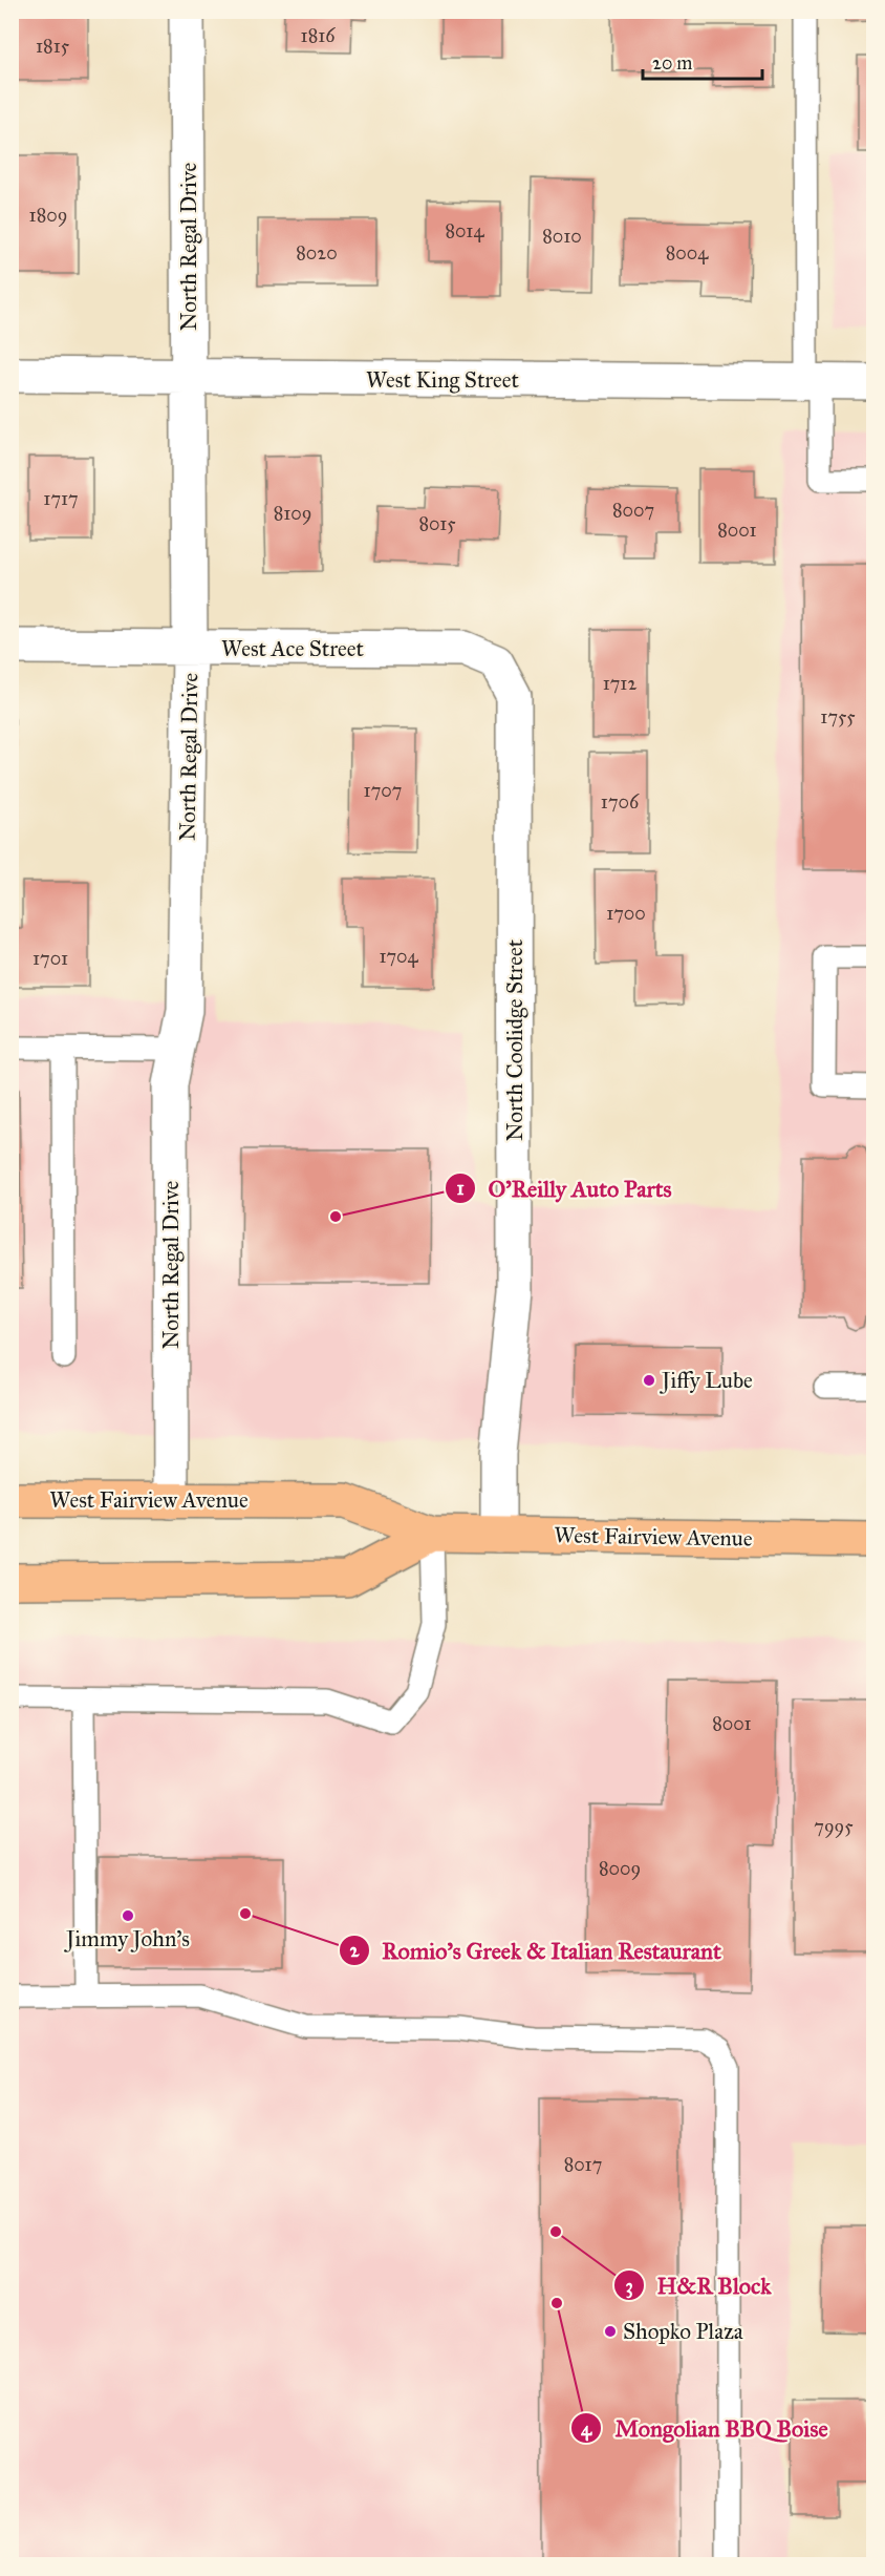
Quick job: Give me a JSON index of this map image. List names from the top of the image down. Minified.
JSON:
{"streets":{"main road":["West Fairview Avenue"],"street":["North Regal Drive","West King Street","West Ace Street","North Coolidge Street"]},"crossings":[["North Regal Drive","West King Street"],["North Regal Drive","West Ace Street"],["North Regal Drive","West Fairview Avenue"],["West Ace Street","North Coolidge Street"],["North Coolidge Street","West Fairview Avenue"]],"places":["O'Reilly Auto Parts","Jiffy Lube","Romio's Greek & Italian Restaurant","Jimmy John's","H&R Block","Mongolian BBQ Boise","Shopko Plaza"],"house_numbers":["1816","1815","1809","8014","8010","8020","8004","1717","8007","8109","8015","8001","1712","1755","1707","1706","1700","1704","1701","8001","7995","8009","8017"],"scale_bar":"20 m"}
